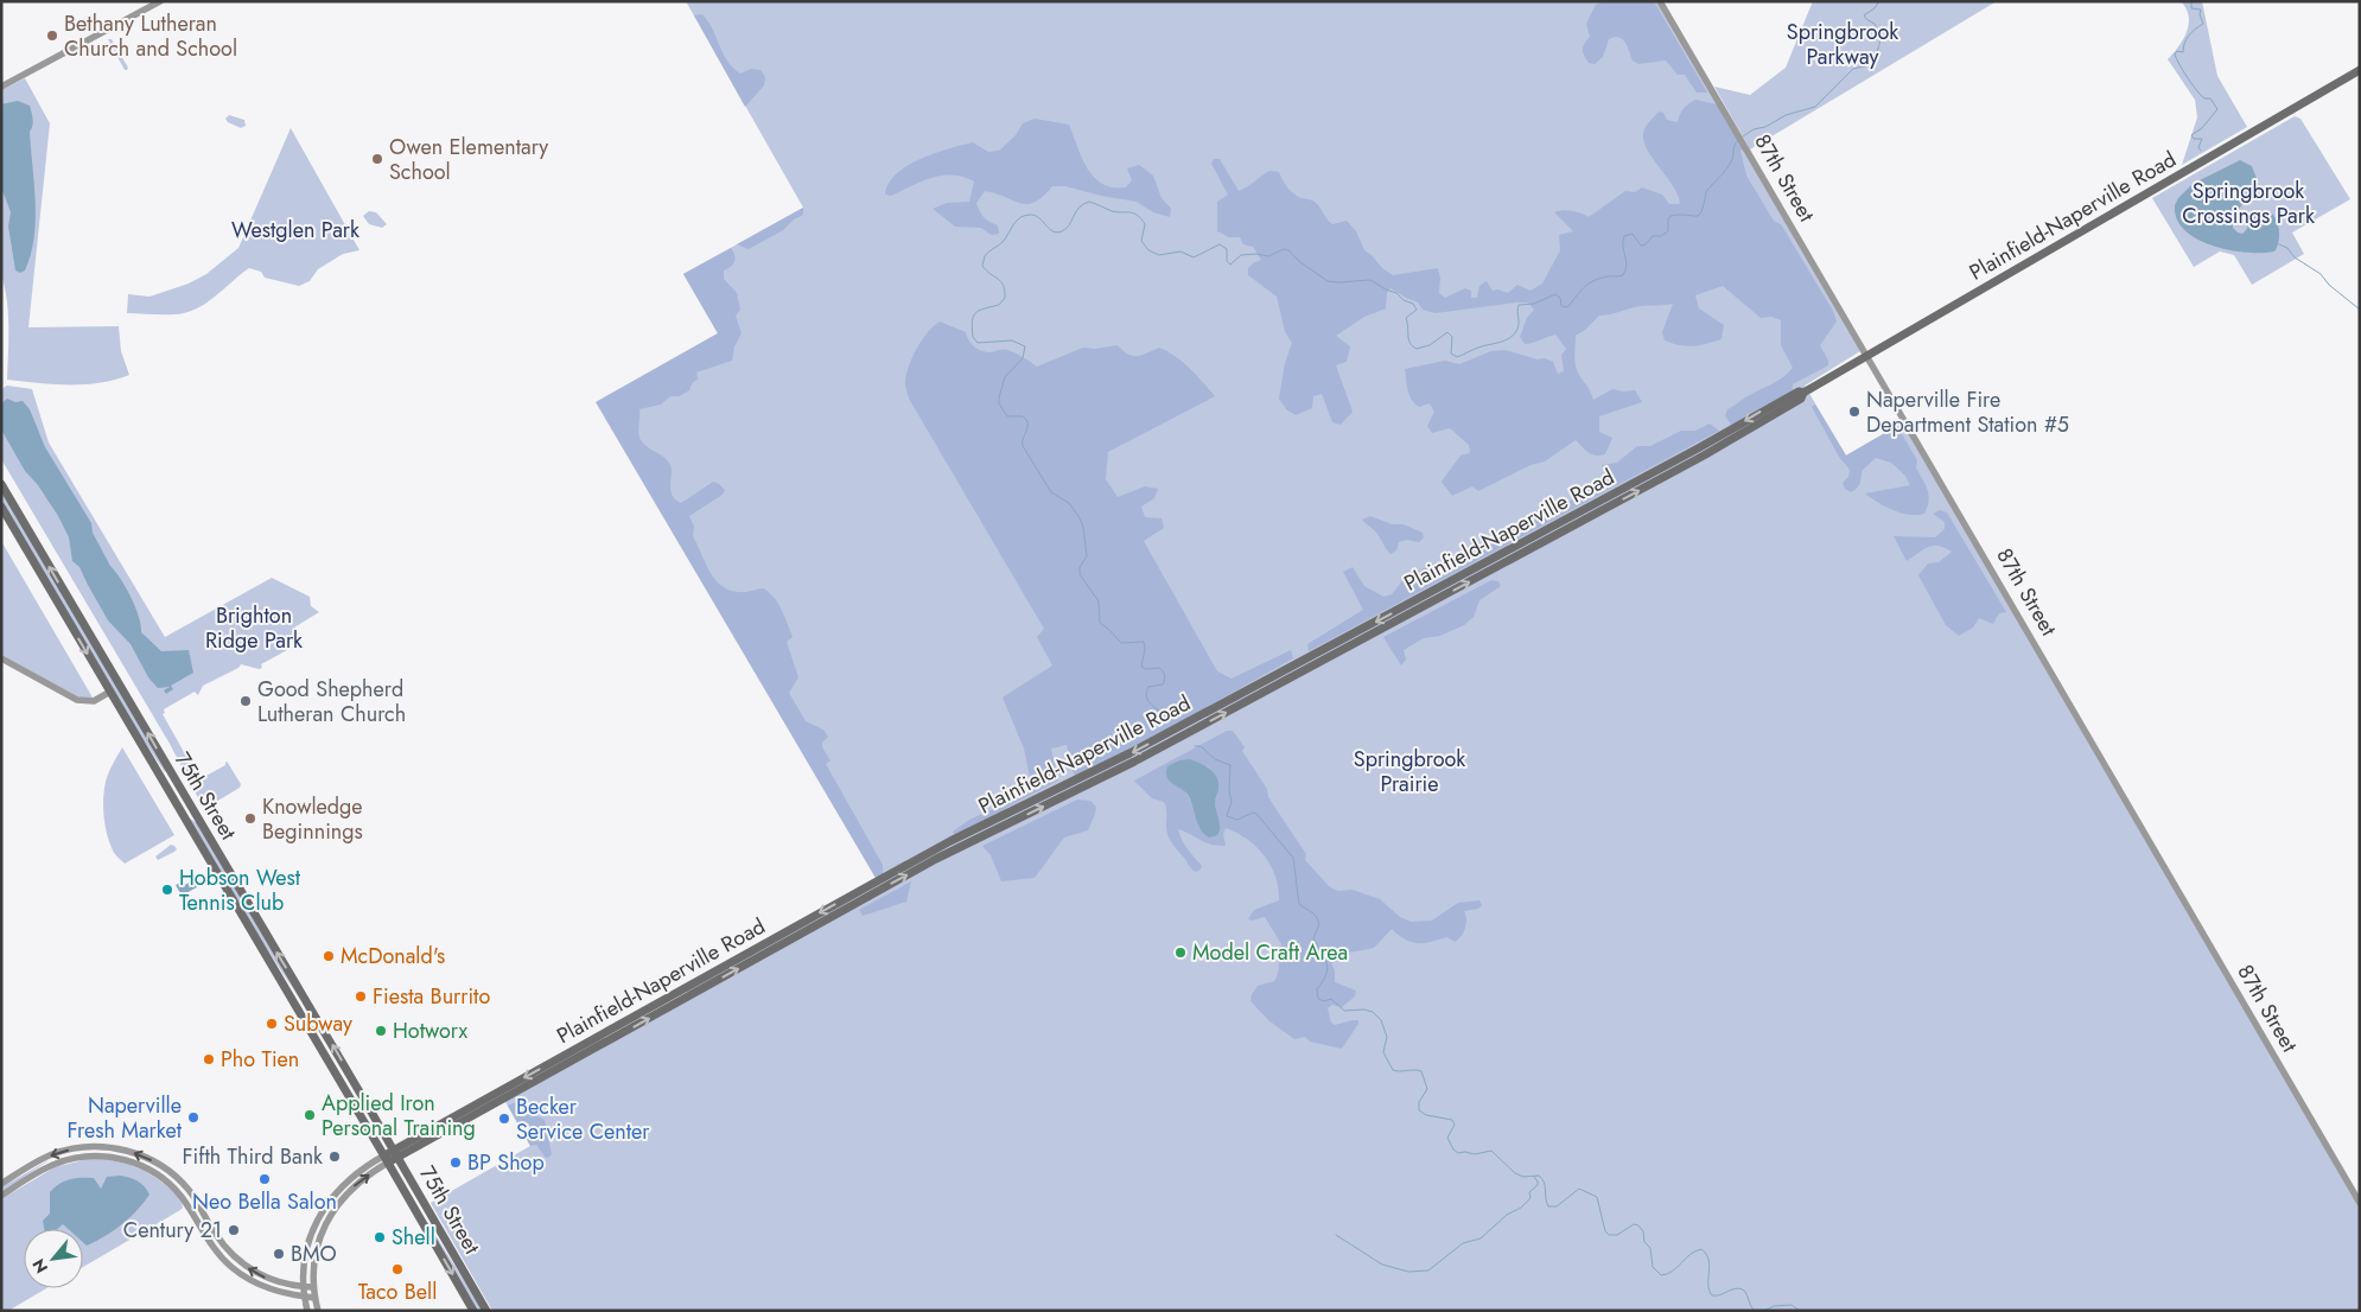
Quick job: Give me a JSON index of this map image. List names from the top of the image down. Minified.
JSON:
{"streets":{"main road":["Plainfield-Naperville Road","75th Street"],"street":["87th Street"]},"crossings":[["87th Street","Plainfield-Naperville Road"],["Plainfield-Naperville Road","75th Street"]],"parks":["Springbrook Parkway","Springbrook Crossings Park","Westglen Park","Brighton Ridge Park","Springbrook Prairie"],"places":["Bethany Lutheran Church and School","Owen Elementary School","Naperville Fire Department Station #5","Good Shepherd Lutheran Church","Knowledge Beginnings","Hobson West Tennis Club","Model Craft Area","McDonald's","Fiesta Burrito","Subway","Hotworx","Pho Tien","Applied Iron Personal Training","Naperville Fresh Market","Becker Service Center","Fifth Third Bank","BP Shop","Neo Bella Salon","Century 21","Shell","BMO","Taco Bell"],"north":"bottom left"}
